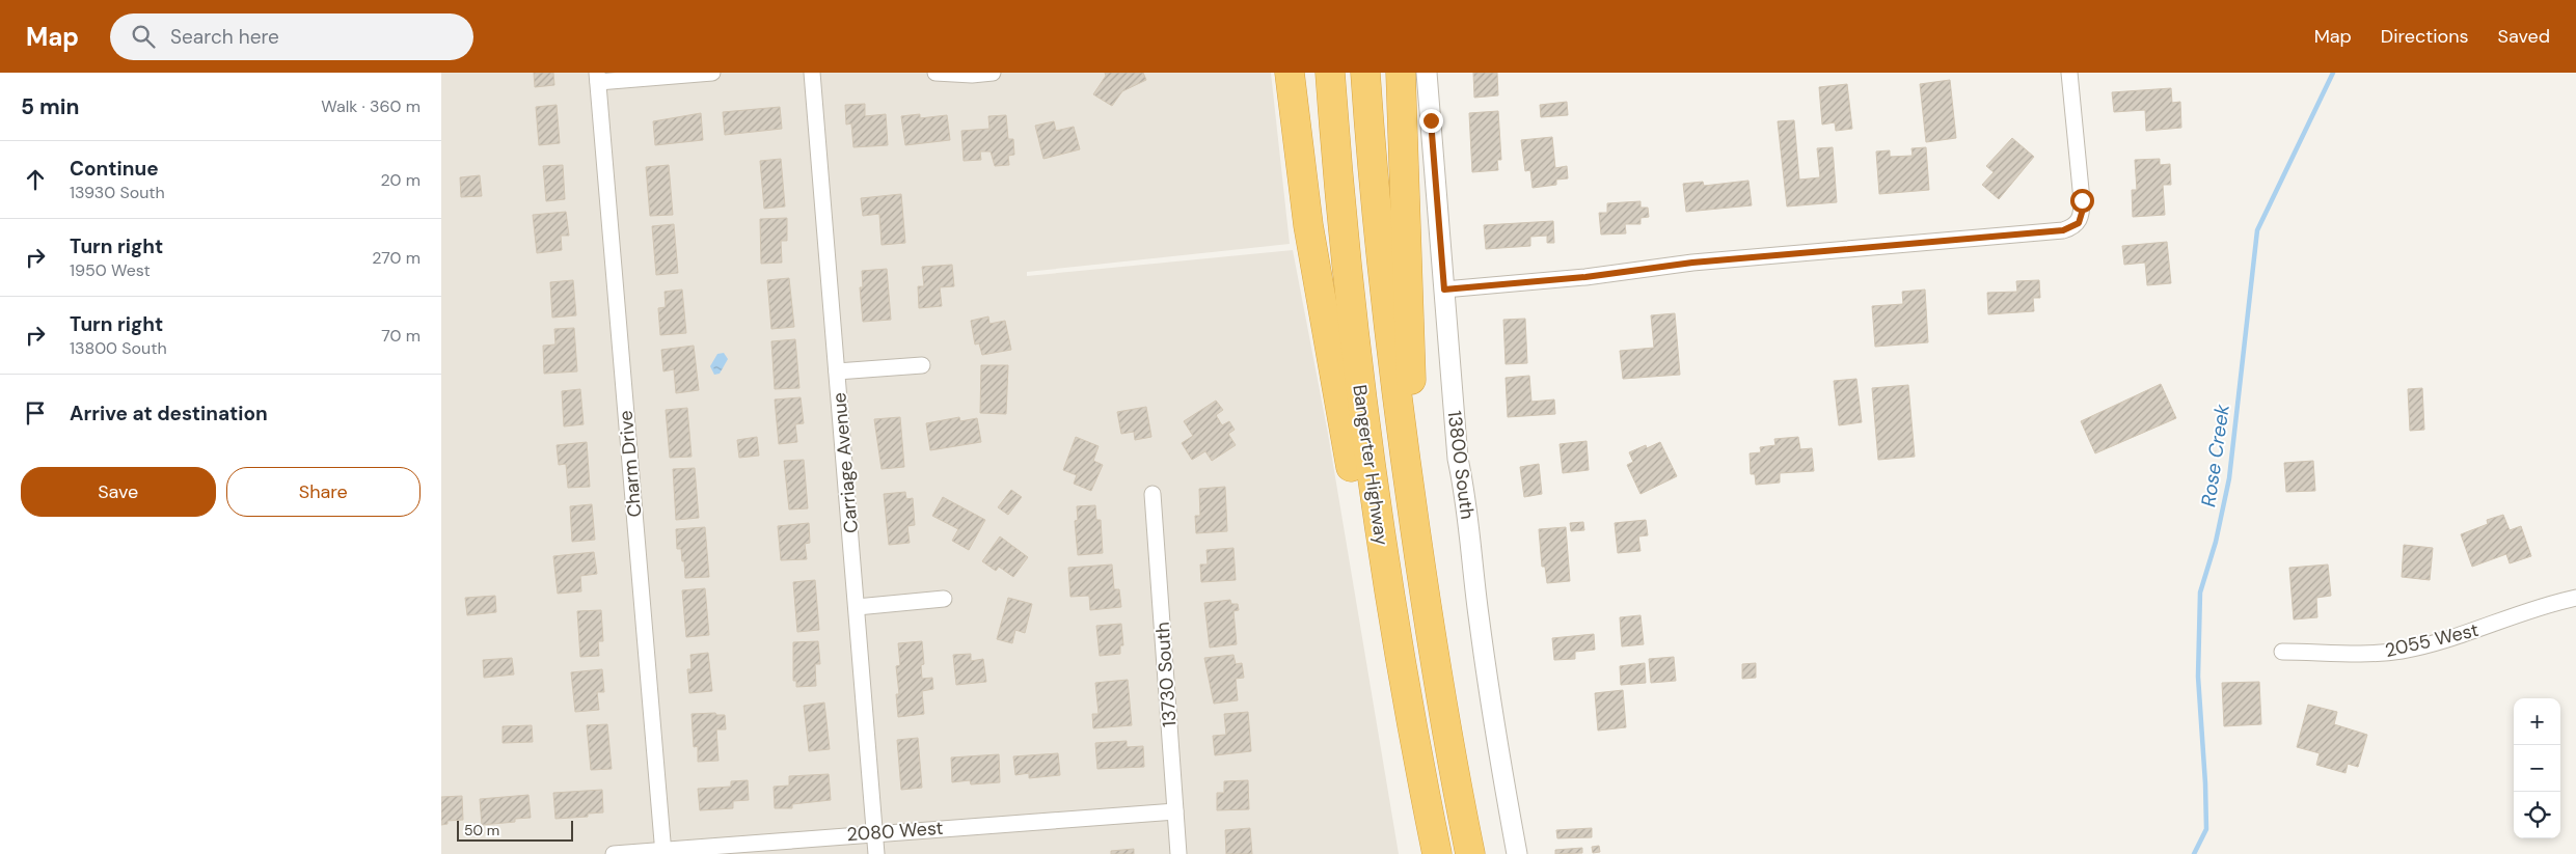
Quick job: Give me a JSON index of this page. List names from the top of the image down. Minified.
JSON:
{"streets":{"highway":["Bangerter Highway"],"street":["Carriage Avenue","Charm Drive","13800 South","2055 West","13730 South","2080 West"]},"crossings":[["Carriage Avenue","2080 West"],["Charm Drive","2080 West"],["13730 South","2080 West"]],"water":["Rose Creek"],"scale_bar":"50 m","page":{"header":"Map","search":"Search here","nav":["Map","Directions","Saved"],"heading":["5 min","Walk · 360 m"],"list":[["Continue","13930 South","20 m"],["Turn right","1950 West","270 m"],["Turn right","13800 South","70 m"],"Arrive at destination"],"buttons":["Save","Share"],"map_buttons":["+","−"],"scale":"50 m"}}
